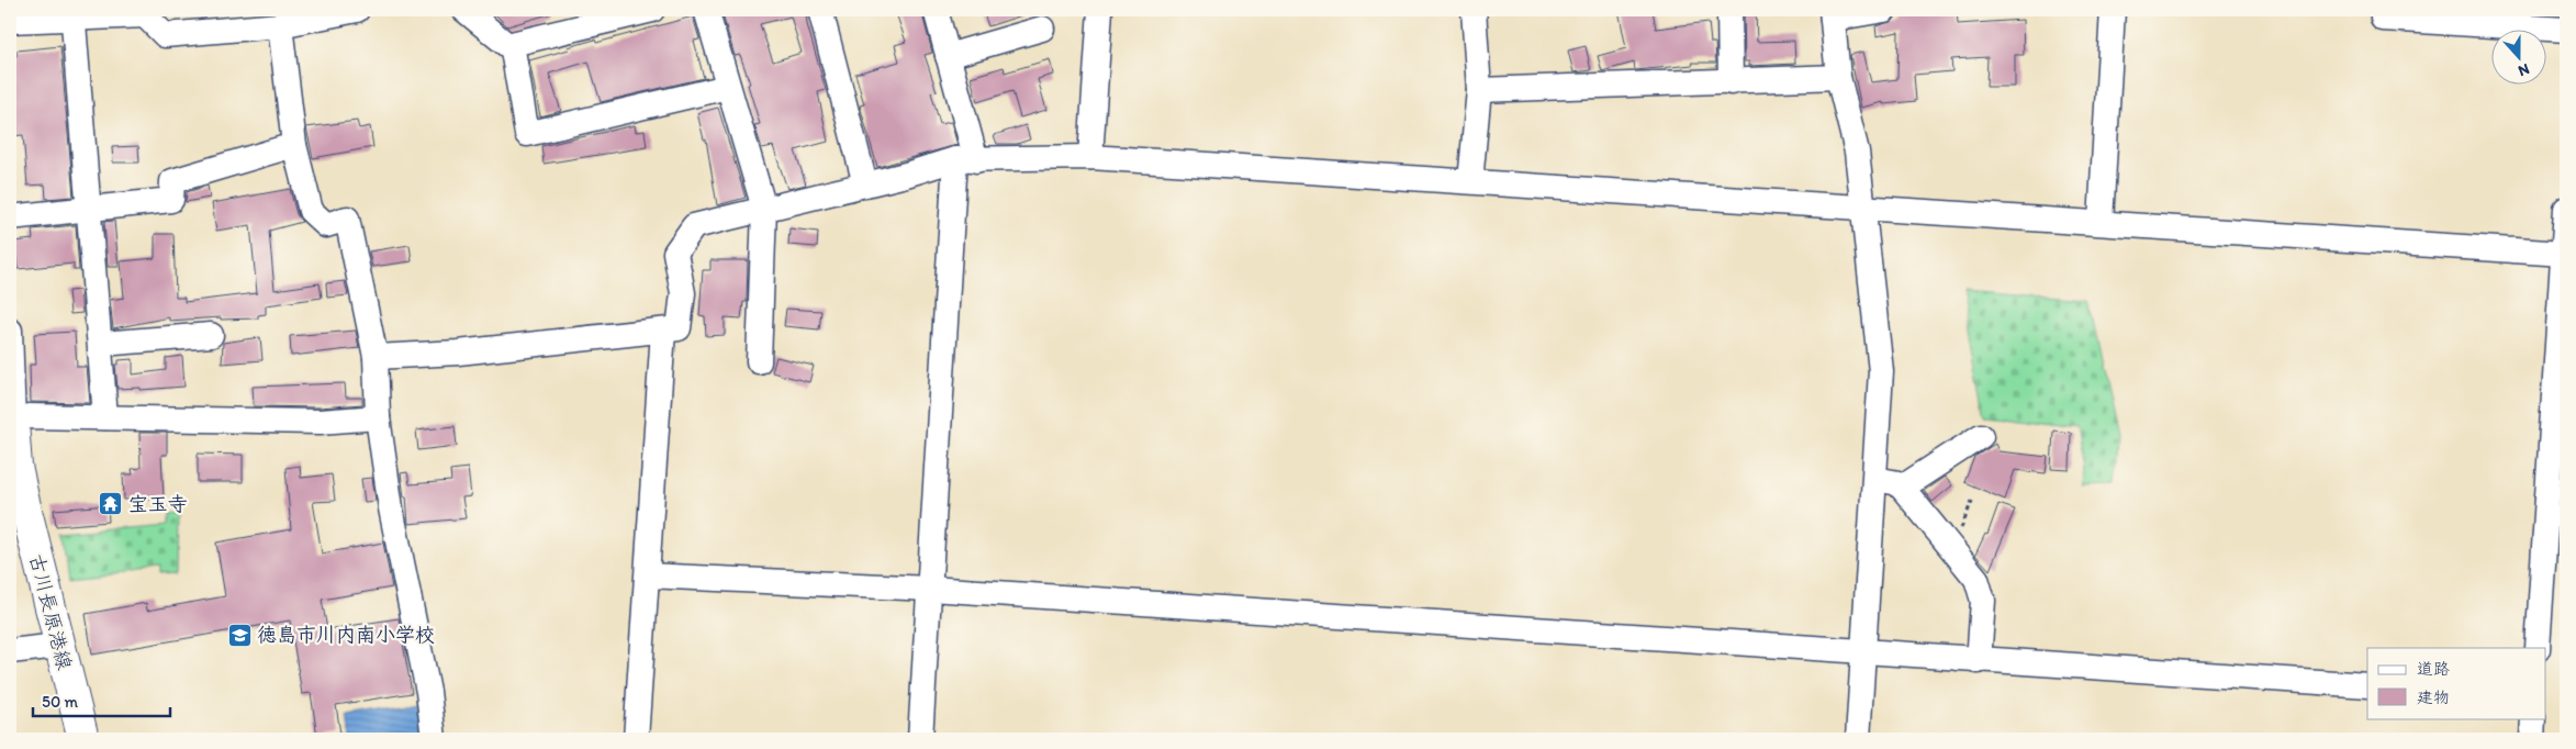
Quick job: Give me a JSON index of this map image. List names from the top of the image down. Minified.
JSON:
{"streets":{"main road":["古川長原港線"]},"places":{"temple":["宝玉寺"],"school or university":["徳島市川内南小学校"]},"legend":["道路","建物"],"scale_bar":"50 m","north":"bottom"}
